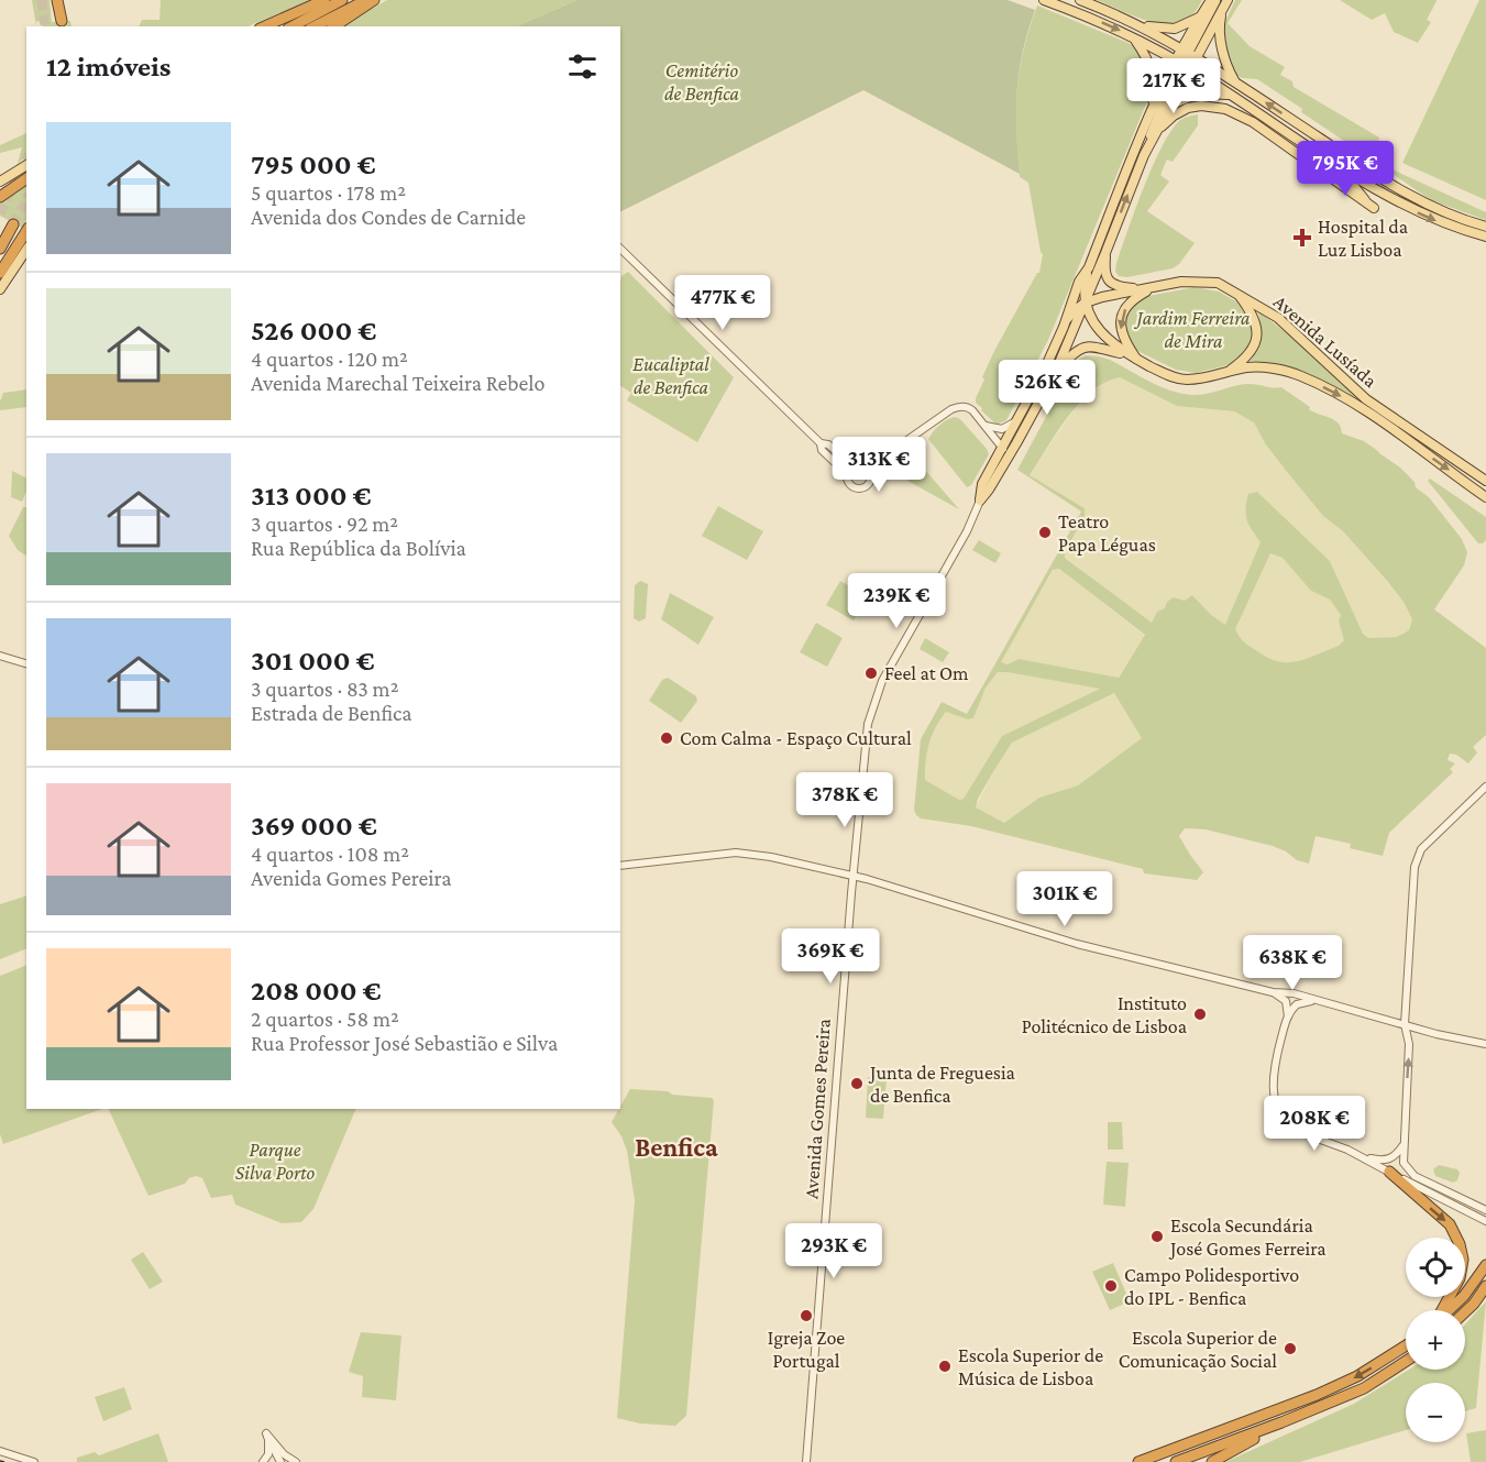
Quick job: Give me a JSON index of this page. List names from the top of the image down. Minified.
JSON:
{"streets":{"main road":["Avenida Lusíada"],"street":["Avenida Gomes Pereira"]},"districts":["Benfica"],"parks":["Cemitério de Benfica","Jardim Ferreira de Mira","Eucaliptal de Benfica","Parque Silva Porto"],"places":{"health":["Hospital da Luz Lisboa"],"other":["Teatro Papa Léguas","Feel at Om","Com Calma - Espaço Cultural","Instituto Politécnico de Lisboa","Junta de Freguesia de Benfica","Escola Secundária José Gomes Ferreira","Campo Polidesportivo do IPL - Benfica","Igreja Zoe Portugal","Escola Superior de Comunicação Social","Escola Superior de Música de Lisboa"]},"page":{"heading":"12 imóveis","price":["217K €","795K €","477K €","526K €","313K €","239K €","378K €","301K €","369K €","638K €","208K €","293K €"],"list":[{"name":"795 000 €","note":"5 quartos · 178 m² · Avenida dos Condes de Carnide"},{"name":"526 000 €","note":"4 quartos · 120 m² · Avenida Marechal Teixeira Rebelo"},{"name":"313 000 €","note":"3 quartos · 92 m² · Rua República da Bolívia"},{"name":"301 000 €","note":"3 quartos · 83 m² · Estrada de Benfica"},{"name":"369 000 €","note":"4 quartos · 108 m² · Avenida Gomes Pereira"},{"name":"208 000 €","note":"2 quartos · 58 m² · Rua Professor José Sebastião e Silva"}],"map_buttons":["+","−"]}}
